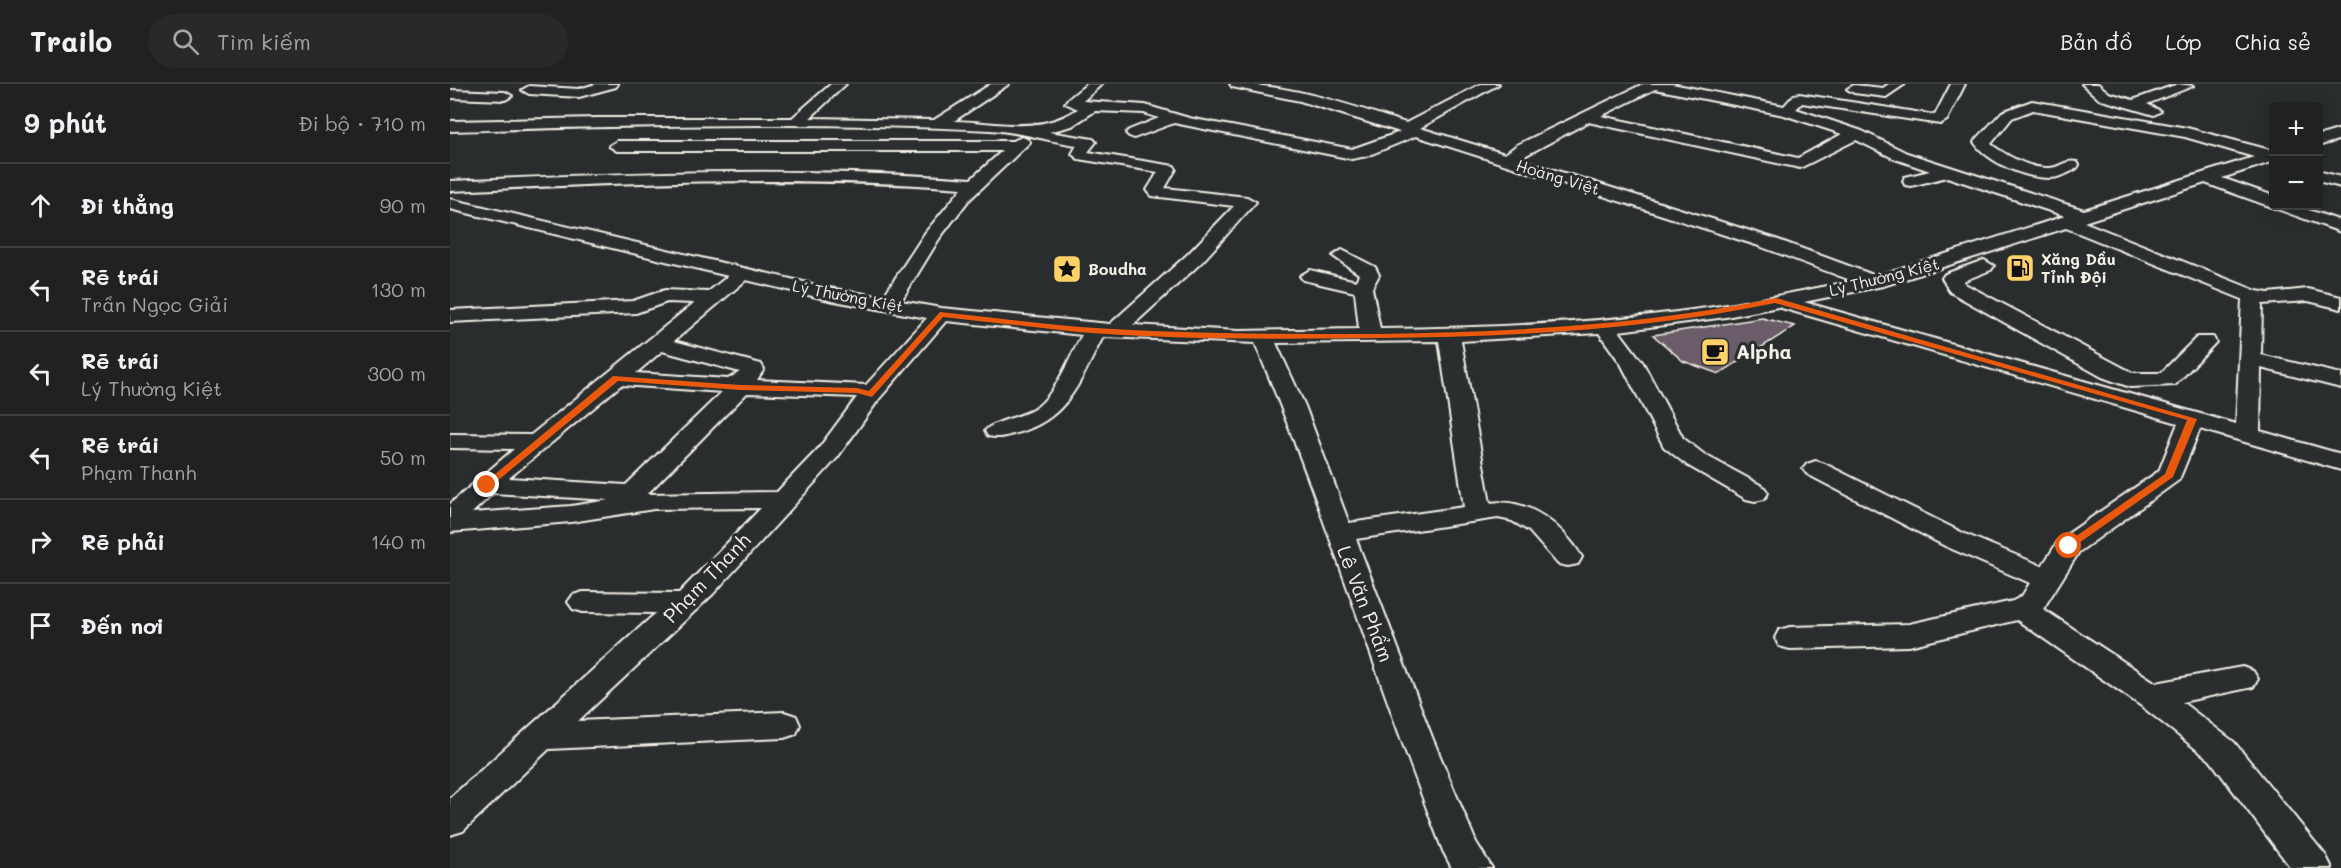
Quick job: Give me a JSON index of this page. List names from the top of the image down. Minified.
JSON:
{"streets":{"street":["Hoàng Việt","Lý Thường Kiệt","Phạm Thanh","Lê Văn Phẩm"]},"crossings":[["Hoàng Việt","Lý Thường Kiệt"],["Lý Thường Kiệt","Phạm Thanh"],["Lý Thường Kiệt","Lê Văn Phẩm"]],"places":{"fuel station":["Xăng Dầu Tỉnh Đội"],"place":["Boudha"],"cafe":["Alpha"]},"page":{"header":"Trailo","search":"Tìm kiếm","nav":["Bản đồ","Lớp","Chia sẻ"],"heading":["9 phút","Đi bộ · 710 m"],"map_buttons":["+","−"],"list":[["Đi thẳng","90 m"],["Rẽ trái","Trần Ngọc Giải","130 m"],["Rẽ trái","Lý Thường Kiệt","300 m"],["Rẽ trái","Phạm Thanh","50 m"],["Rẽ phải","140 m"],"Đến nơi"]}}
